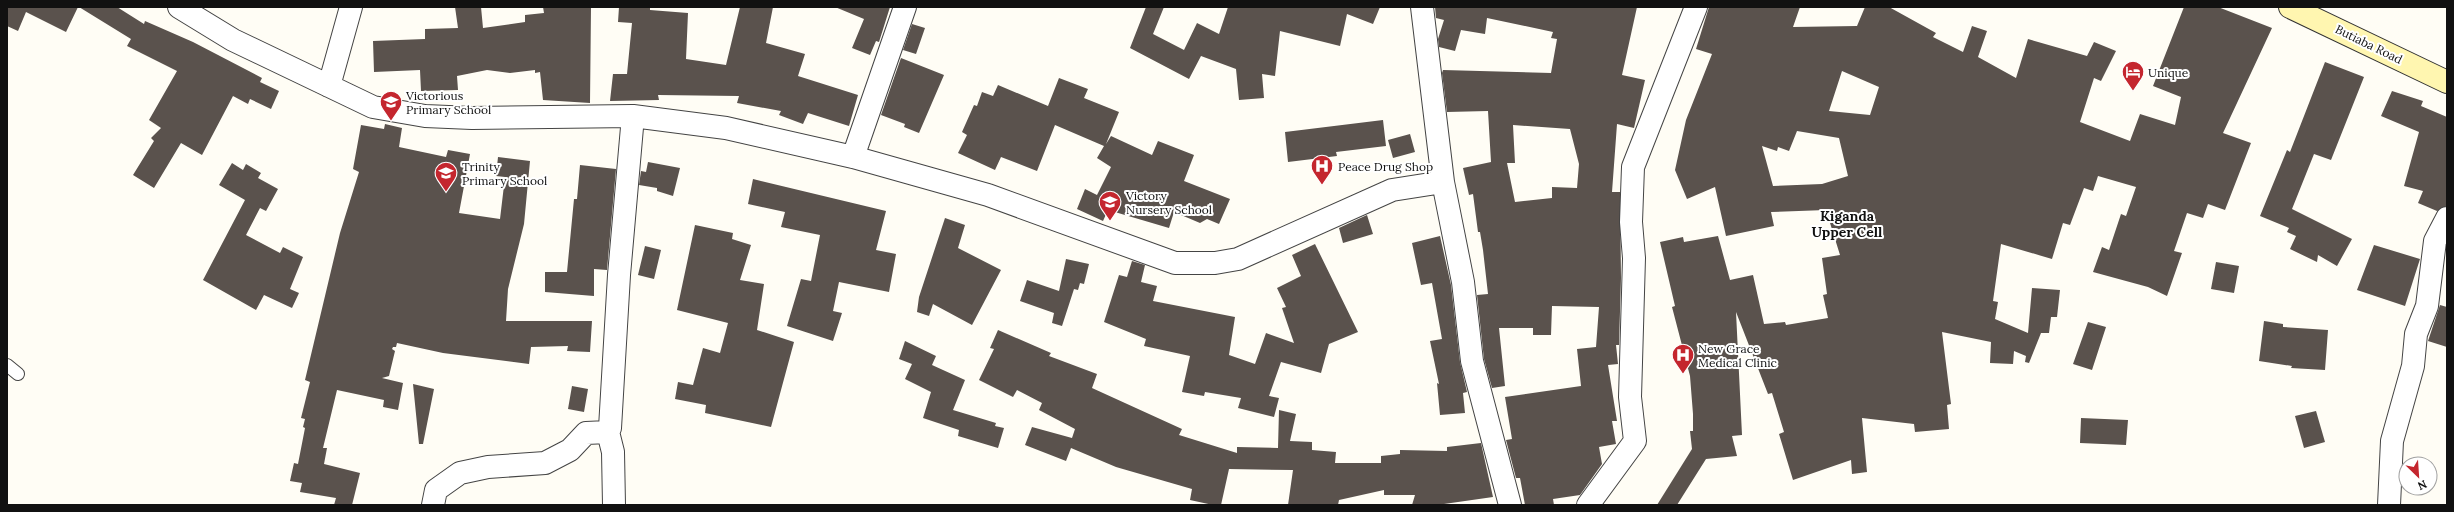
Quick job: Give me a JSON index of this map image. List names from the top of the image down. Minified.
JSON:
{"streets":{"main road":["Butiaba Road"]},"districts":["Kiganda Upper Cell"],"places":{"hotel":["Unique"],"school or university":["Victorious Primary School","Trinity Primary School","Victory Nursery School"],"hospital":["Peace Drug Shop","New Grace Medical Clinic"]},"north":"bottom right"}
